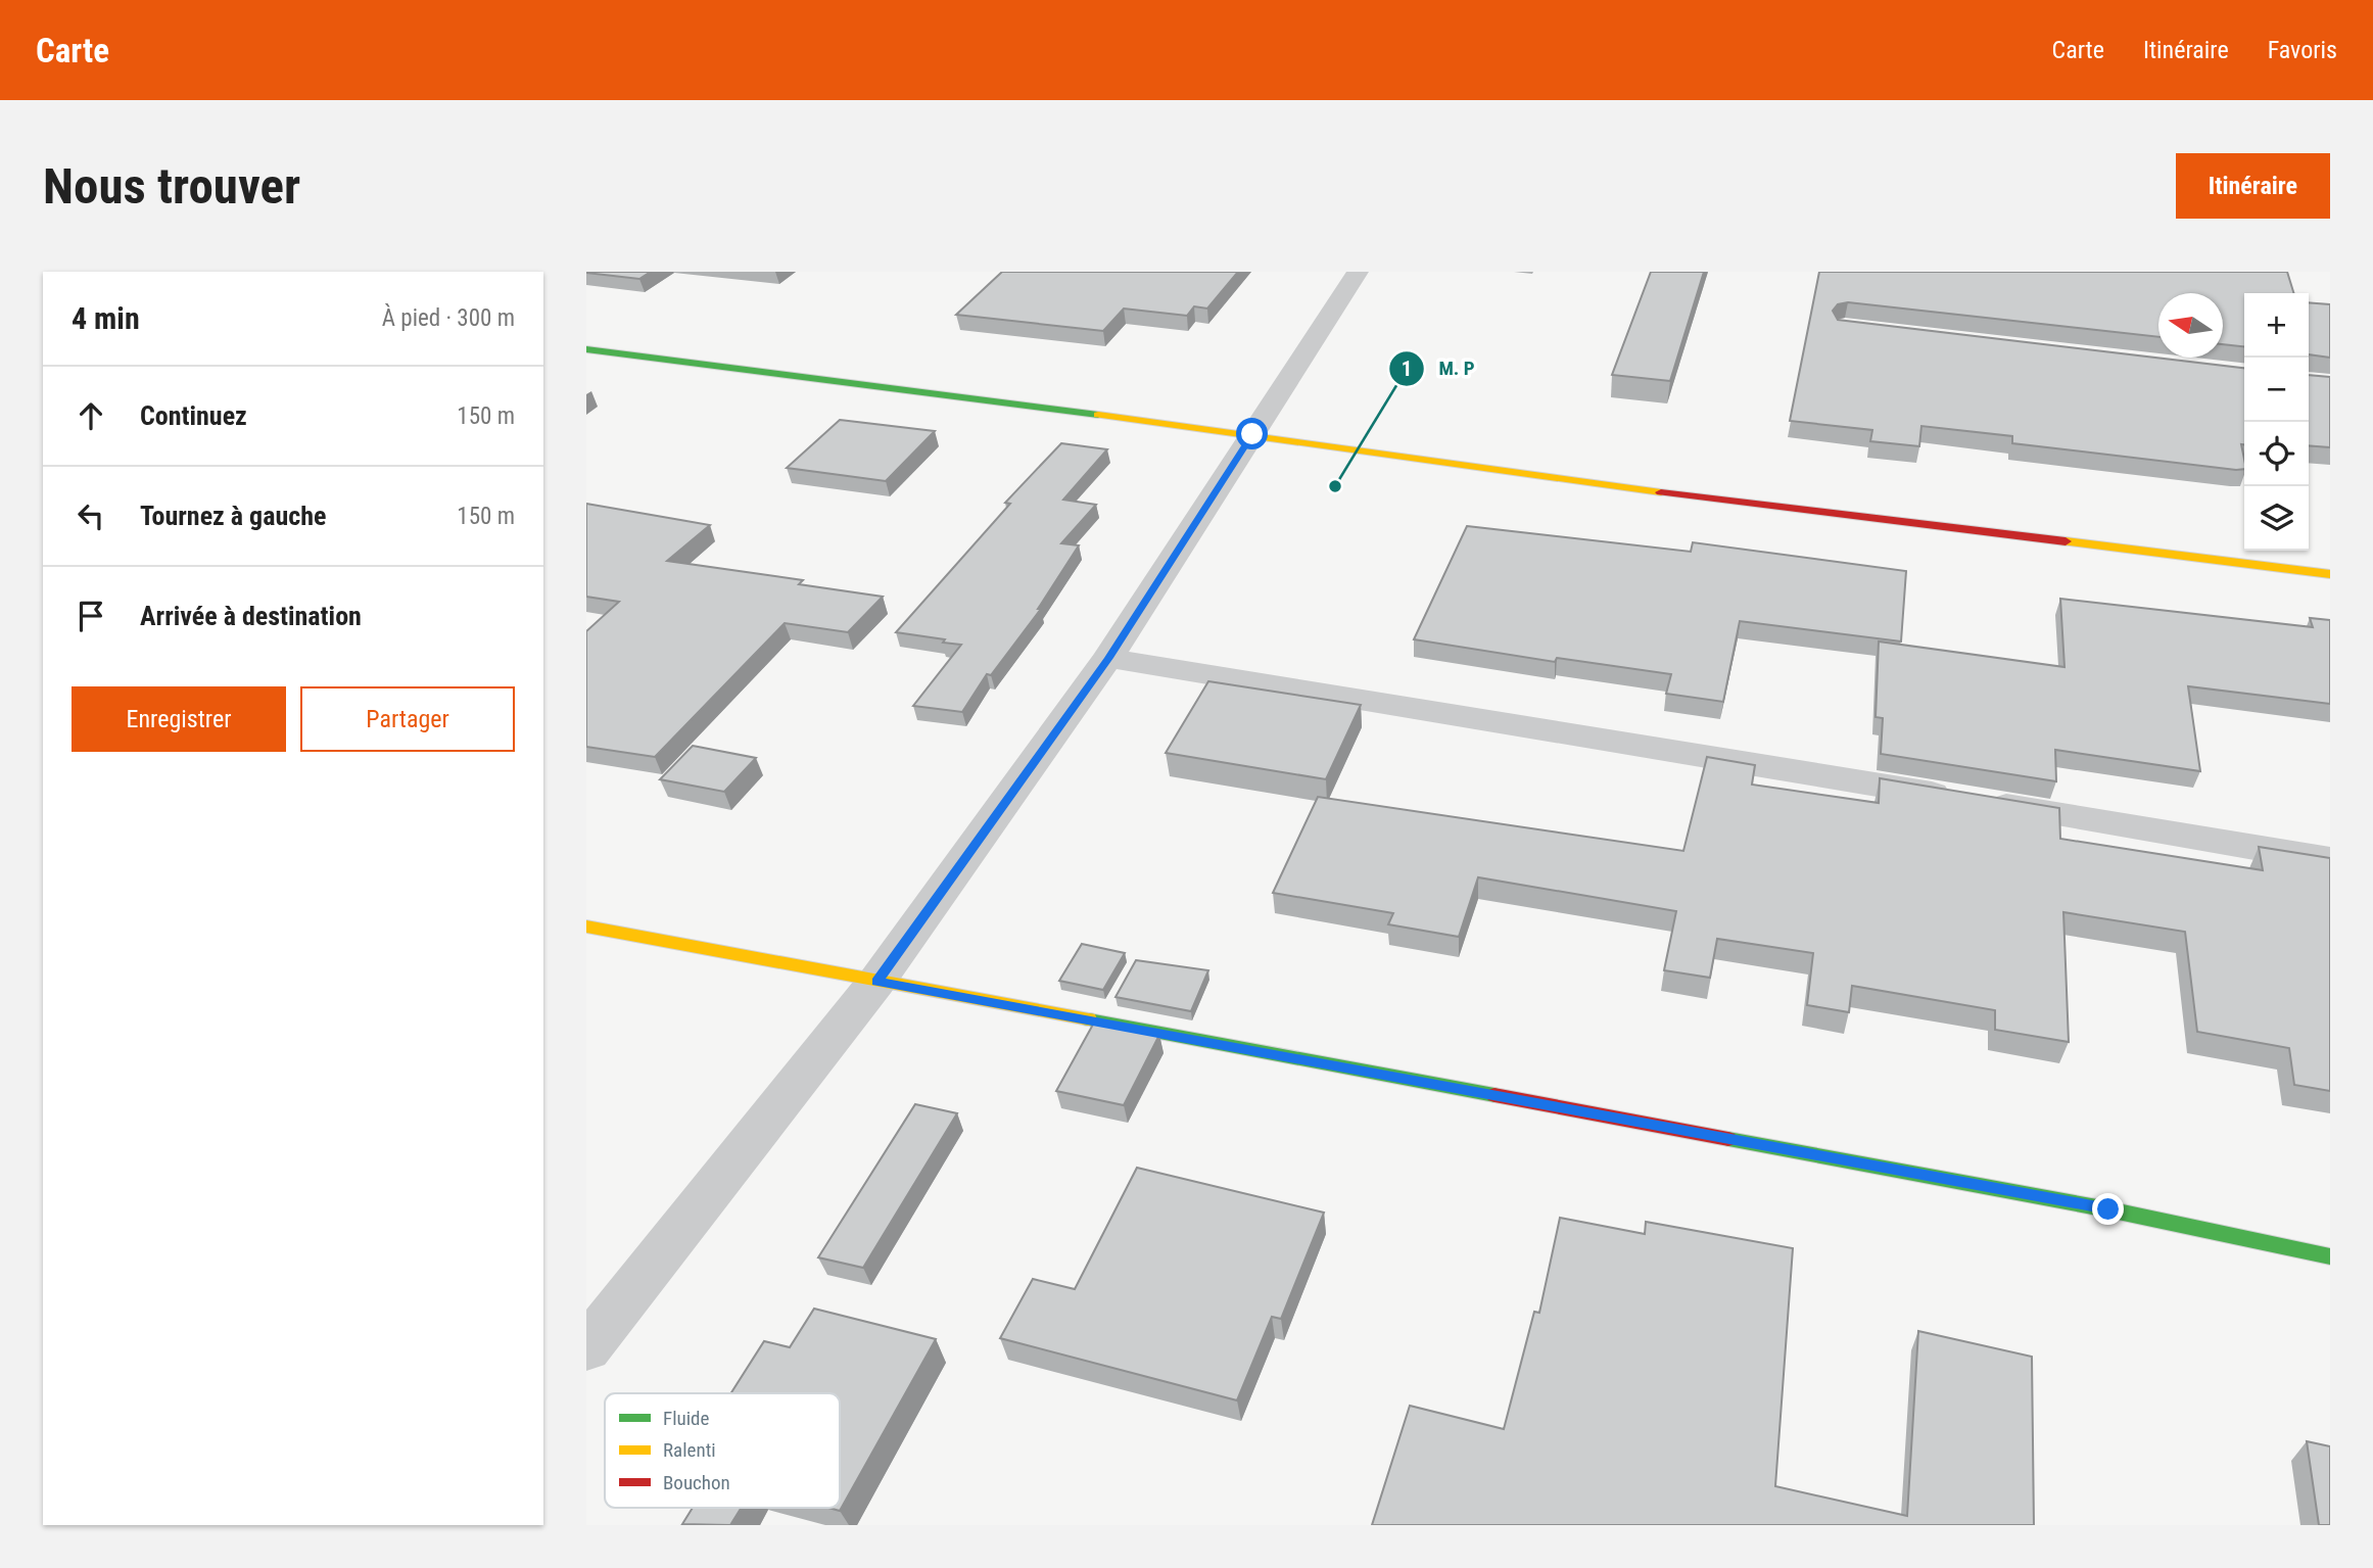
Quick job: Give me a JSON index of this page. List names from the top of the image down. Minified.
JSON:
{"places":["M. P"],"legend":["Fluide","Ralenti","Bouchon"],"north":"left","page":{"header":"Carte","nav":["Carte","Itinéraire","Favoris"],"buttons":["Itinéraire",["Enregistrer","Partager"]],"title":"Nous trouver","heading":["4 min","À pied · 300 m"],"map_buttons":["+","−"],"list":[["Continuez","150 m"],["Tournez à gauche","150 m"],"Arrivée à destination"]}}
